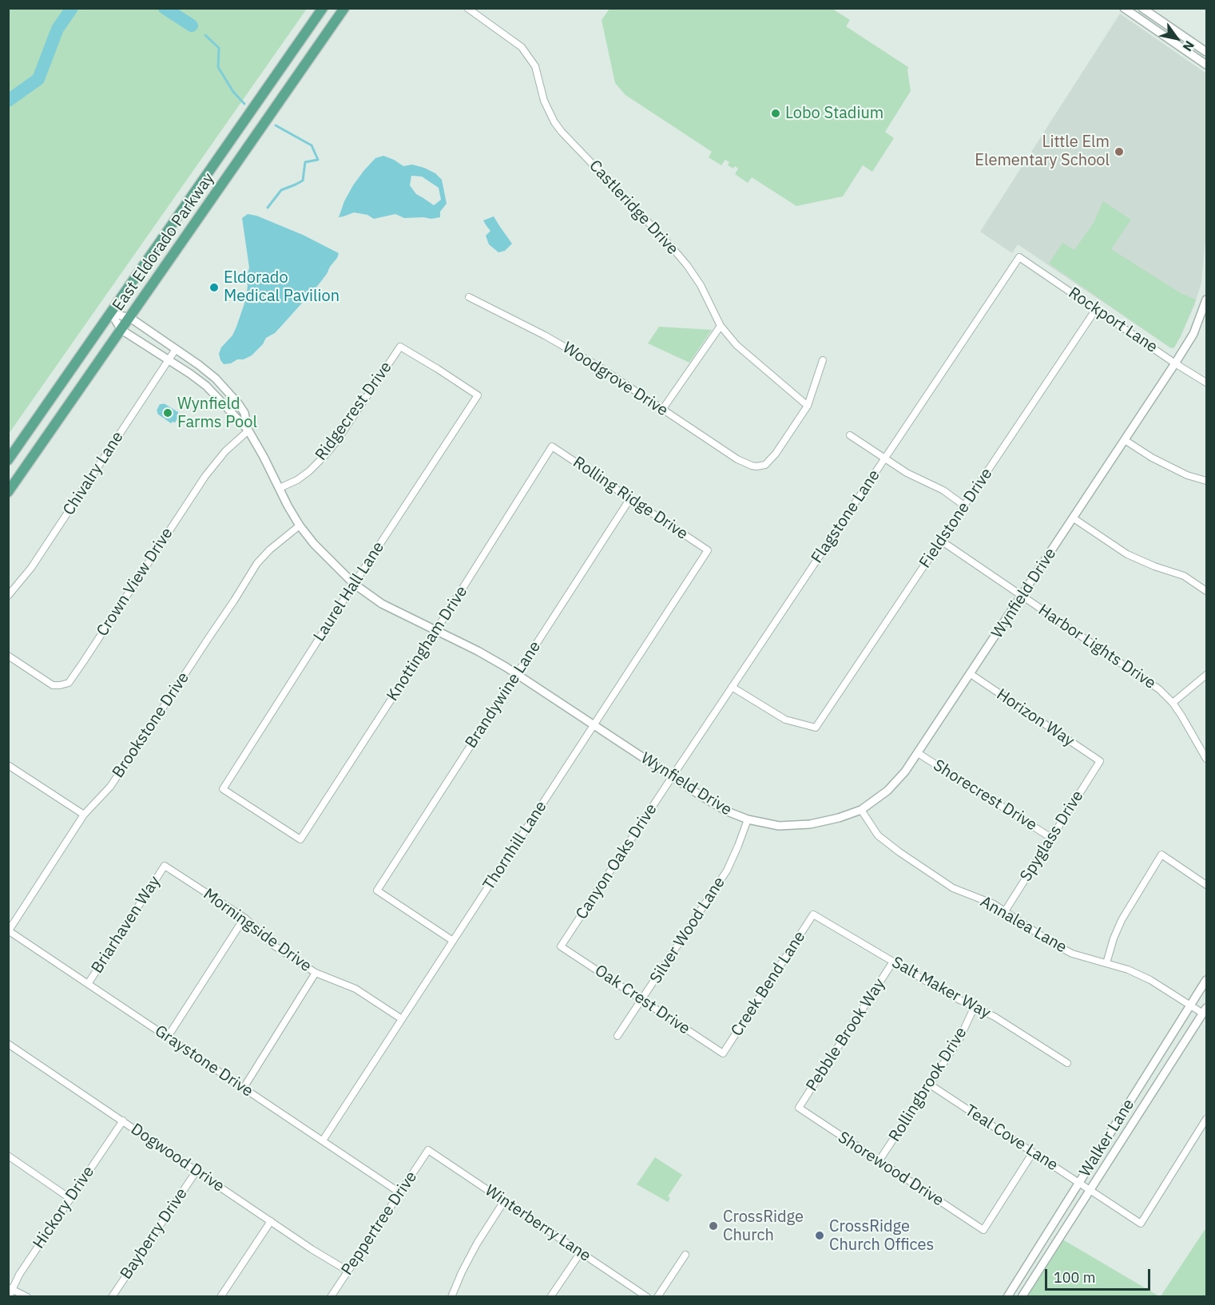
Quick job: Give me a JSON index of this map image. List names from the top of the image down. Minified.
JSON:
{"streets":{"main road":["East Eldorado Parkway"],"street":["Castleridge Drive","Rockport Lane","Woodgrove Drive","Ridgecrest Drive","Chivalry Lane","Rolling Ridge Drive","Flagstone Lane","Fieldstone Drive","Crown View Drive","Laurel Hall Lane","Wynfield Drive","Knottingham Drive","Harbor Lights Drive","Brandywine Lane","Horizon Way","Brookstone Drive","Shorecrest Drive","Spyglass Drive","Thornhill Lane","Canyon Oaks Drive","Briarhaven Way","Annalea Lane","Morningside Drive","Silver Wood Lane","Creek Bend Lane","Salt Maker Way","Oak Crest Drive","Pebble Brook Way","Graystone Drive","Rollingbrook Drive","Teal Cove Lane","Walker Lane","Dogwood Drive","Shorewood Drive","Hickory Drive","Peppertree Drive","Winterberry Lane","Bayberry Drive"]},"crossings":[["Castleridge Drive","Woodgrove Drive"],["East Eldorado Parkway","Wynfield Drive"],["Rockport Lane","Flagstone Lane"],["Rockport Lane","Fieldstone Drive"],["Rockport Lane","Wynfield Drive"],["Ridgecrest Drive","Laurel Hall Lane"],["Ridgecrest Drive","Wynfield Drive"],["Chivalry Lane","Wynfield Drive"],["Rolling Ridge Drive","Knottingham Drive"],["Rolling Ridge Drive","Brandywine Lane"],["Rolling Ridge Drive","Thornhill Lane"],["Flagstone Lane","Fieldstone Drive"],["Flagstone Lane","Wynfield Drive"],["Flagstone Lane","Canyon Oaks Drive"],["Fieldstone Drive","Harbor Lights Drive"],["Crown View Drive","Wynfield Drive"],["Laurel Hall Lane","Wynfield Drive"],["Laurel Hall Lane","Knottingham Drive"],["Wynfield Drive","Knottingham Drive"],["Wynfield Drive","Harbor Lights Drive"],["Wynfield Drive","Brandywine Lane"],["Wynfield Drive","Horizon Way"],["Wynfield Drive","Brookstone Drive"],["Wynfield Drive","Shorecrest Drive"],["Wynfield Drive","Thornhill Lane"],["Wynfield Drive","Canyon Oaks Drive"],["Wynfield Drive","Annalea Lane"],["Wynfield Drive","Silver Wood Lane"],["Brandywine Lane","Thornhill Lane"],["Horizon Way","Spyglass Drive"],["Brookstone Drive","Graystone Drive"],["Shorecrest Drive","Spyglass Drive"],["Spyglass Drive","Annalea Lane"],["Thornhill Lane","Morningside Drive"],["Thornhill Lane","Graystone Drive"],["Canyon Oaks Drive","Oak Crest Drive"],["Briarhaven Way","Morningside Drive"],["Briarhaven Way","Graystone Drive"],["Annalea Lane","Walker Lane"],["Silver Wood Lane","Oak Crest Drive"],["Creek Bend Lane","Salt Maker Way"],["Creek Bend Lane","Oak Crest Drive"],["Salt Maker Way","Pebble Brook Way"],["Salt Maker Way","Rollingbrook Drive"],["Pebble Brook Way","Shorewood Drive"],["Graystone Drive","Peppertree Drive"],["Rollingbrook Drive","Teal Cove Lane"],["Rollingbrook Drive","Shorewood Drive"],["Teal Cove Lane","Walker Lane"],["Teal Cove Lane","Shorewood Drive"],["Dogwood Drive","Hickory Drive"],["Dogwood Drive","Peppertree Drive"],["Dogwood Drive","Bayberry Drive"],["Peppertree Drive","Winterberry Lane"]],"places":["Lobo Stadium","Little Elm Elementary School","Eldorado Medical Pavilion","Wynfield Farms Pool","CrossRidge Church","CrossRidge Church Offices"],"scale_bar":"100 m","north":"bottom right"}
